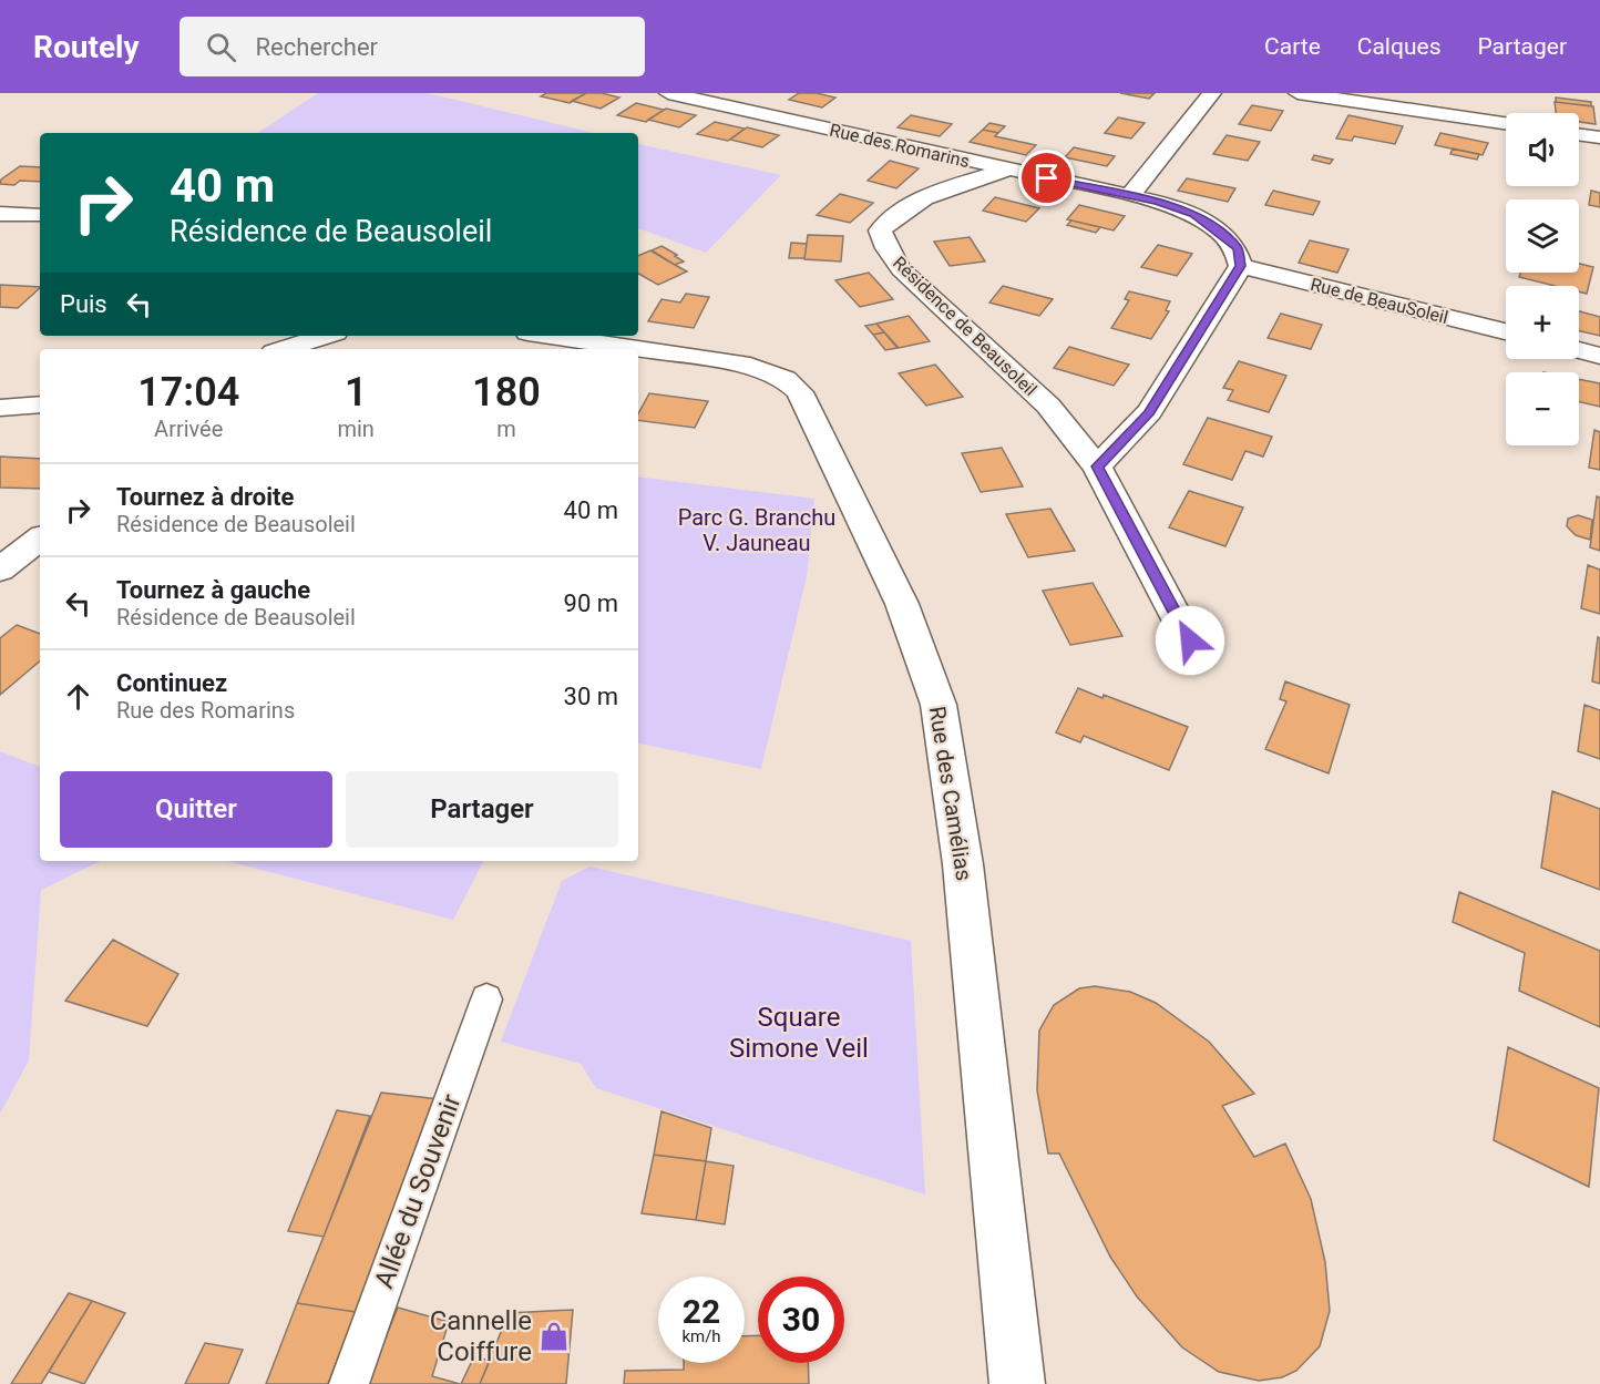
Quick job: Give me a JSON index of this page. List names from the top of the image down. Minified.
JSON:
{"streets":{"street":["Rue des Romarins","Rue de BeauSoleil","Résidence de Beausoleil","Rue des Camélias"],"lane":["Allée du Souvenir"]},"crossings":[["Rue des Romarins","Résidence de Beausoleil"]],"parks":["Parc G. Branchu V. Jauneau","Square Simone Veil"],"places":{"shop":["Cannelle Coiffure"]},"page":{"header":"Routely","search":"Rechercher","nav":["Carte","Calques","Partager"],"map_buttons":["+","−"],"turn":["40 m","Résidence de Beausoleil"],"then":"Puis","eta":["17:04","Arrivée","1","min","180","m"],"list":[{"name":"Tournez à droite","note":"Résidence de Beausoleil","value":"40 m"},{"name":"Tournez à gauche","note":"Résidence de Beausoleil","value":"90 m"},{"name":"Continuez","note":"Rue des Romarins","value":"30 m"}],"buttons":["Quitter","Partager"],"speed":"22 km/h","limit":"30"}}
